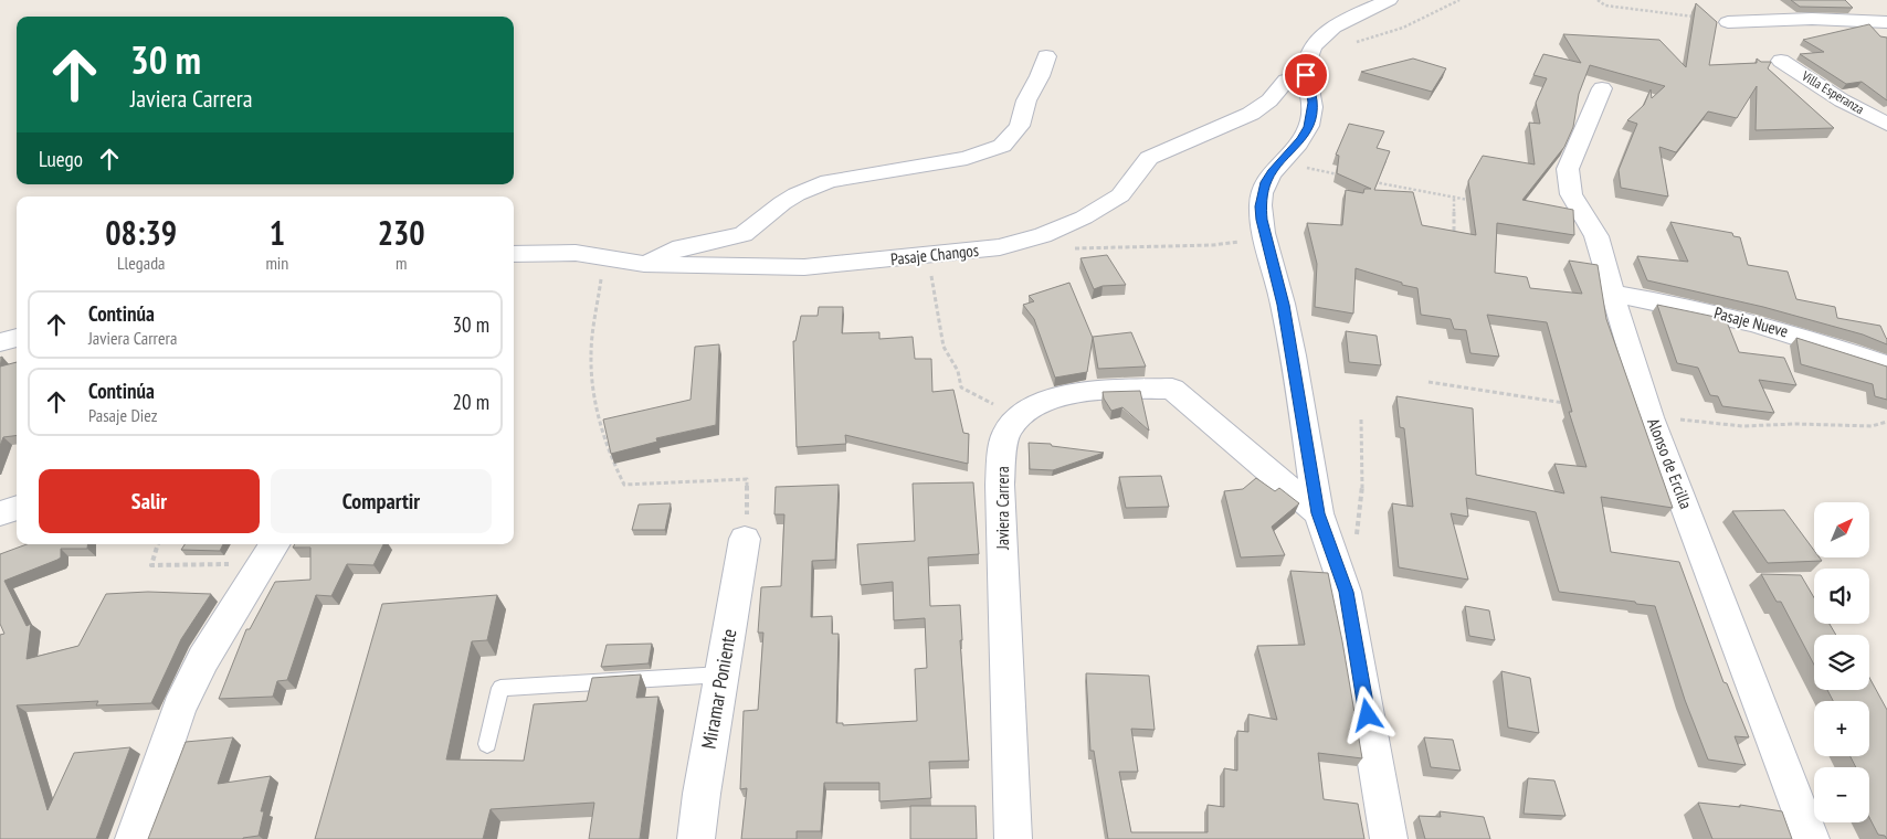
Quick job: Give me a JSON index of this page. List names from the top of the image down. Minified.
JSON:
{"streets":{"street":["Villa Esperanza","Pasaje Changos","Pasaje Nueve","Alonso de Ercilla","Javiera Carrera","Miramar Poniente"]},"crossings":[["Pasaje Nueve","Alonso de Ercilla"]],"north":"top right","page":{"turn":["30 m","Javiera Carrera"],"then":"Luego","eta":["08:39","Llegada","1","min","230","m"],"list":[{"name":"Continúa","note":"Javiera Carrera","value":"30 m"},{"name":"Continúa","note":"Pasaje Diez","value":"20 m"}],"buttons":["Salir","Compartir"],"map_buttons":["+","−"]}}
